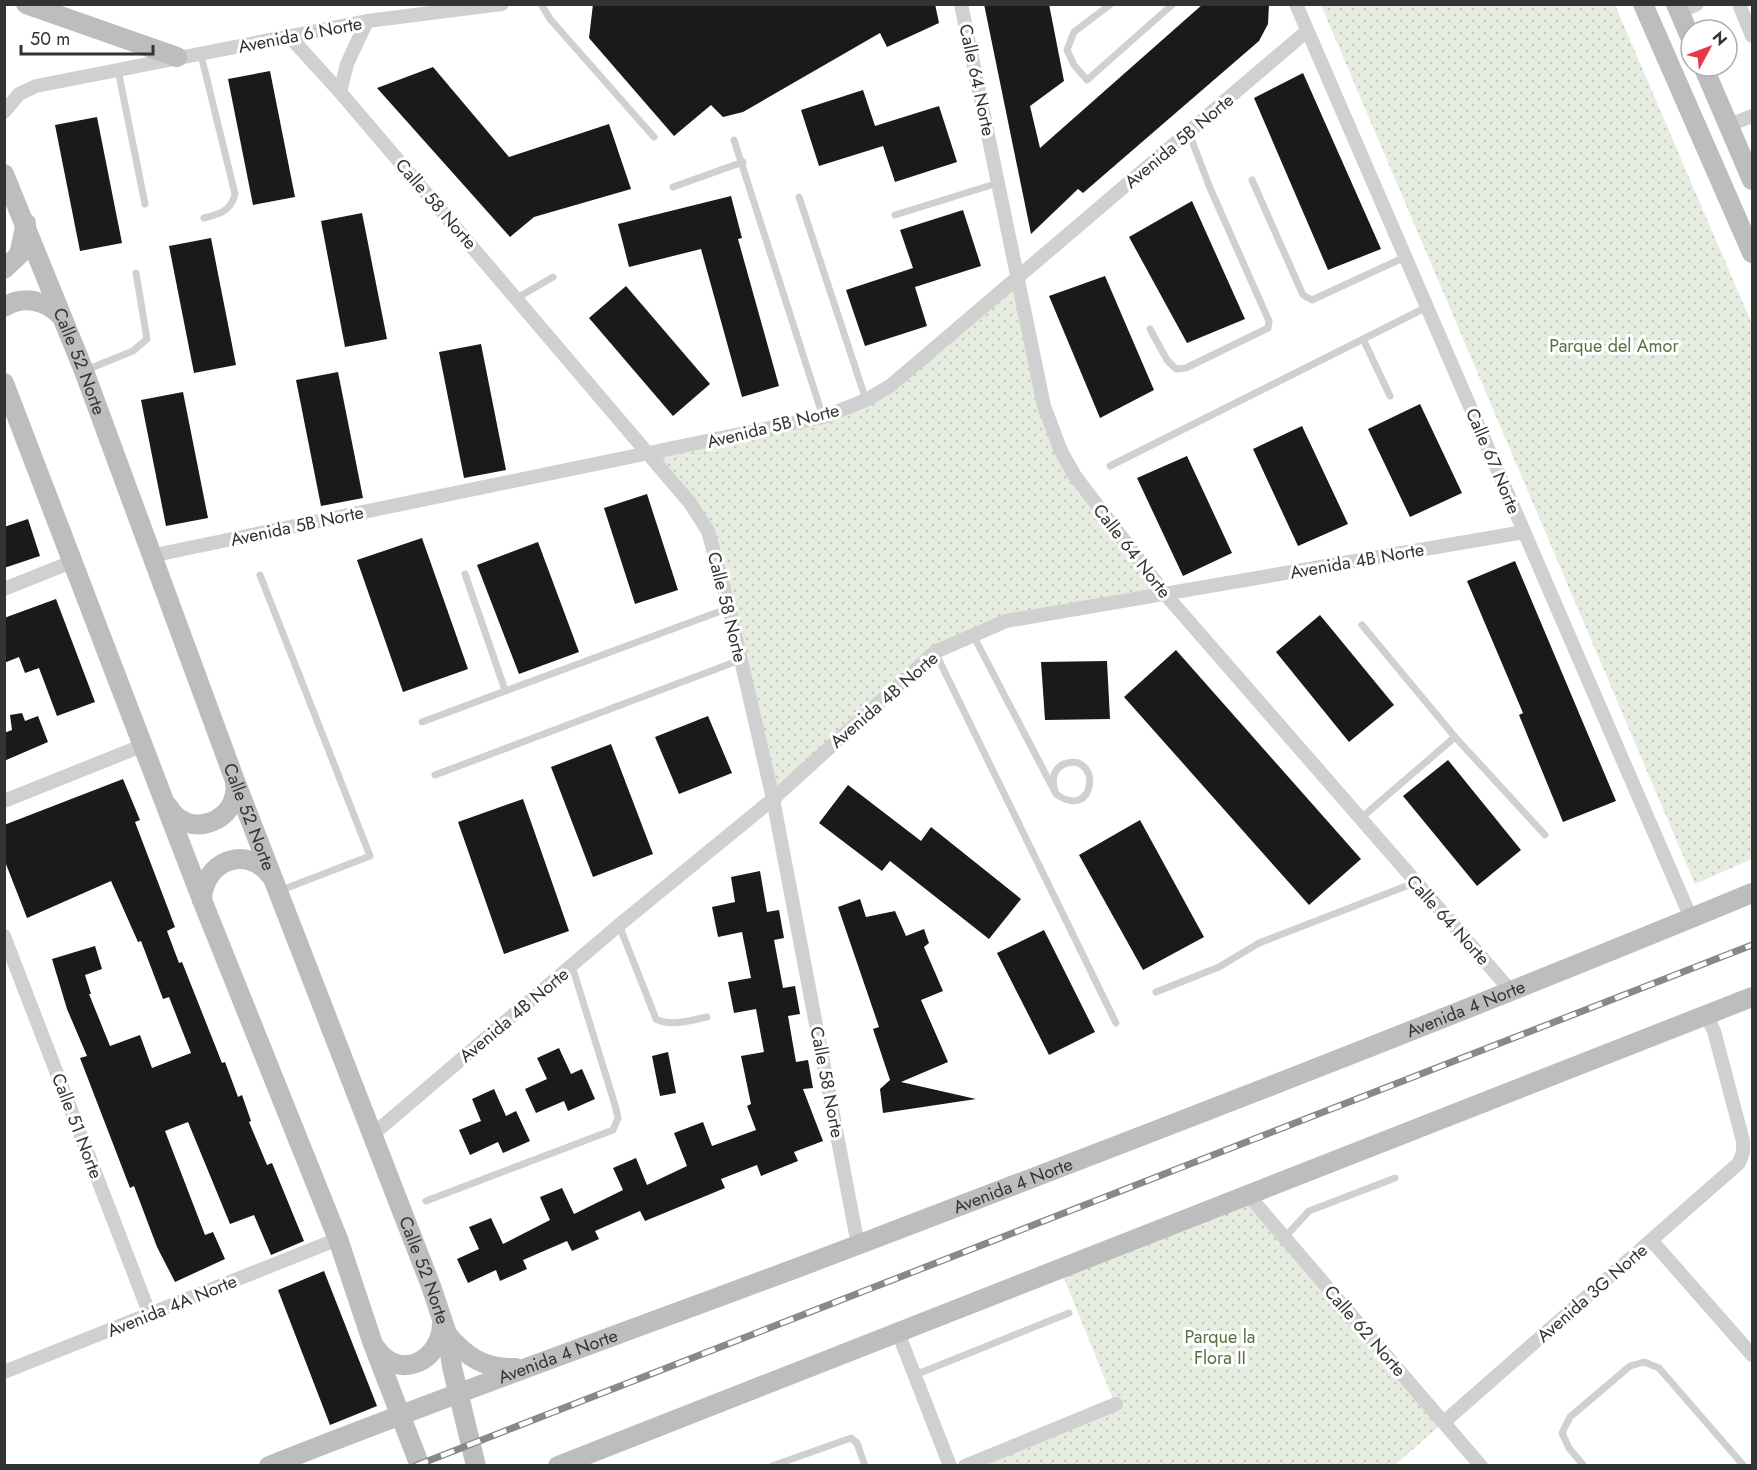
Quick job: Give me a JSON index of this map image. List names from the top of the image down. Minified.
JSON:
{"streets":{"main road":["Calle 52 Norte","Avenida 4 Norte"],"street":["Avenida 6 Norte","Calle 64 Norte","Avenida 5B Norte","Calle 58 Norte","Calle 67 Norte","Avenida 4B Norte","Calle 51 Norte","Avenida 3G Norte","Avenida 4A Norte","Calle 62 Norte"]},"crossings":[["Avenida 6 Norte","Calle 58 Norte"],["Calle 64 Norte","Avenida 5B Norte"],["Calle 64 Norte","Avenida 4B Norte"],["Calle 64 Norte","Avenida 4 Norte"],["Avenida 5B Norte","Calle 58 Norte"],["Avenida 5B Norte","Calle 52 Norte"],["Avenida 5B Norte","Calle 67 Norte"],["Calle 58 Norte","Avenida 4B Norte"],["Calle 58 Norte","Avenida 4 Norte"],["Calle 52 Norte","Avenida 4B Norte"],["Calle 52 Norte","Avenida 4 Norte"],["Calle 67 Norte","Avenida 4B Norte"],["Calle 67 Norte","Avenida 4 Norte"],["Calle 51 Norte","Avenida 4A Norte"],["Avenida 3G Norte","Calle 62 Norte"]],"parks":["Parque del Amor","Parque la Flora II"],"scale_bar":"50 m","north":"top right"}
